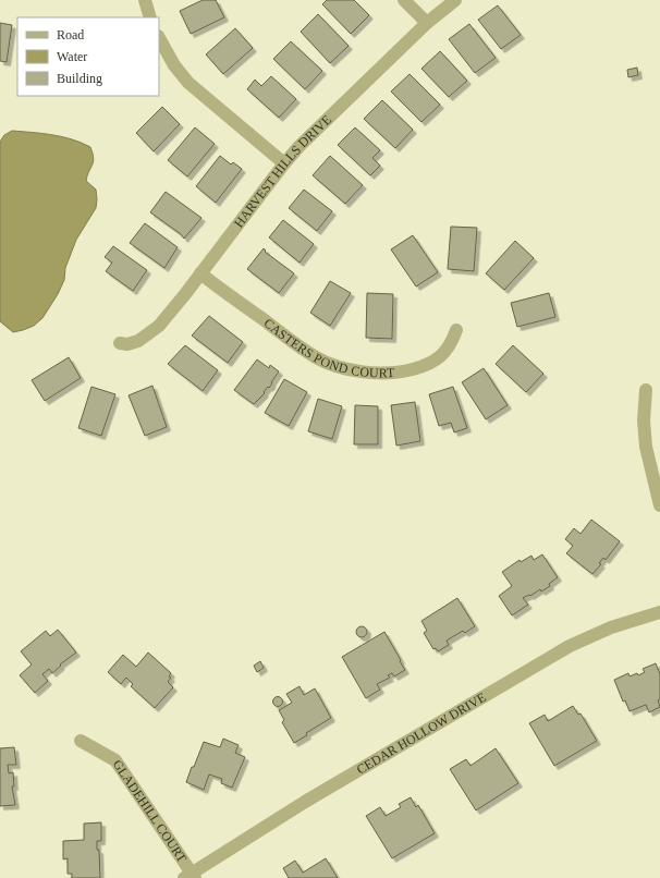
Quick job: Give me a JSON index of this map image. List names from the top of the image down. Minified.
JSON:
{"streets":{"street":["HARVEST HILLS DRIVE","CASTERS POND COURT","CEDAR HOLLOW DRIVE","GLADEHILL COURT"]},"crossings":[["HARVEST HILLS DRIVE","CASTERS POND COURT"],["CEDAR HOLLOW DRIVE","GLADEHILL COURT"]],"legend":["Road","Water","Building"]}
